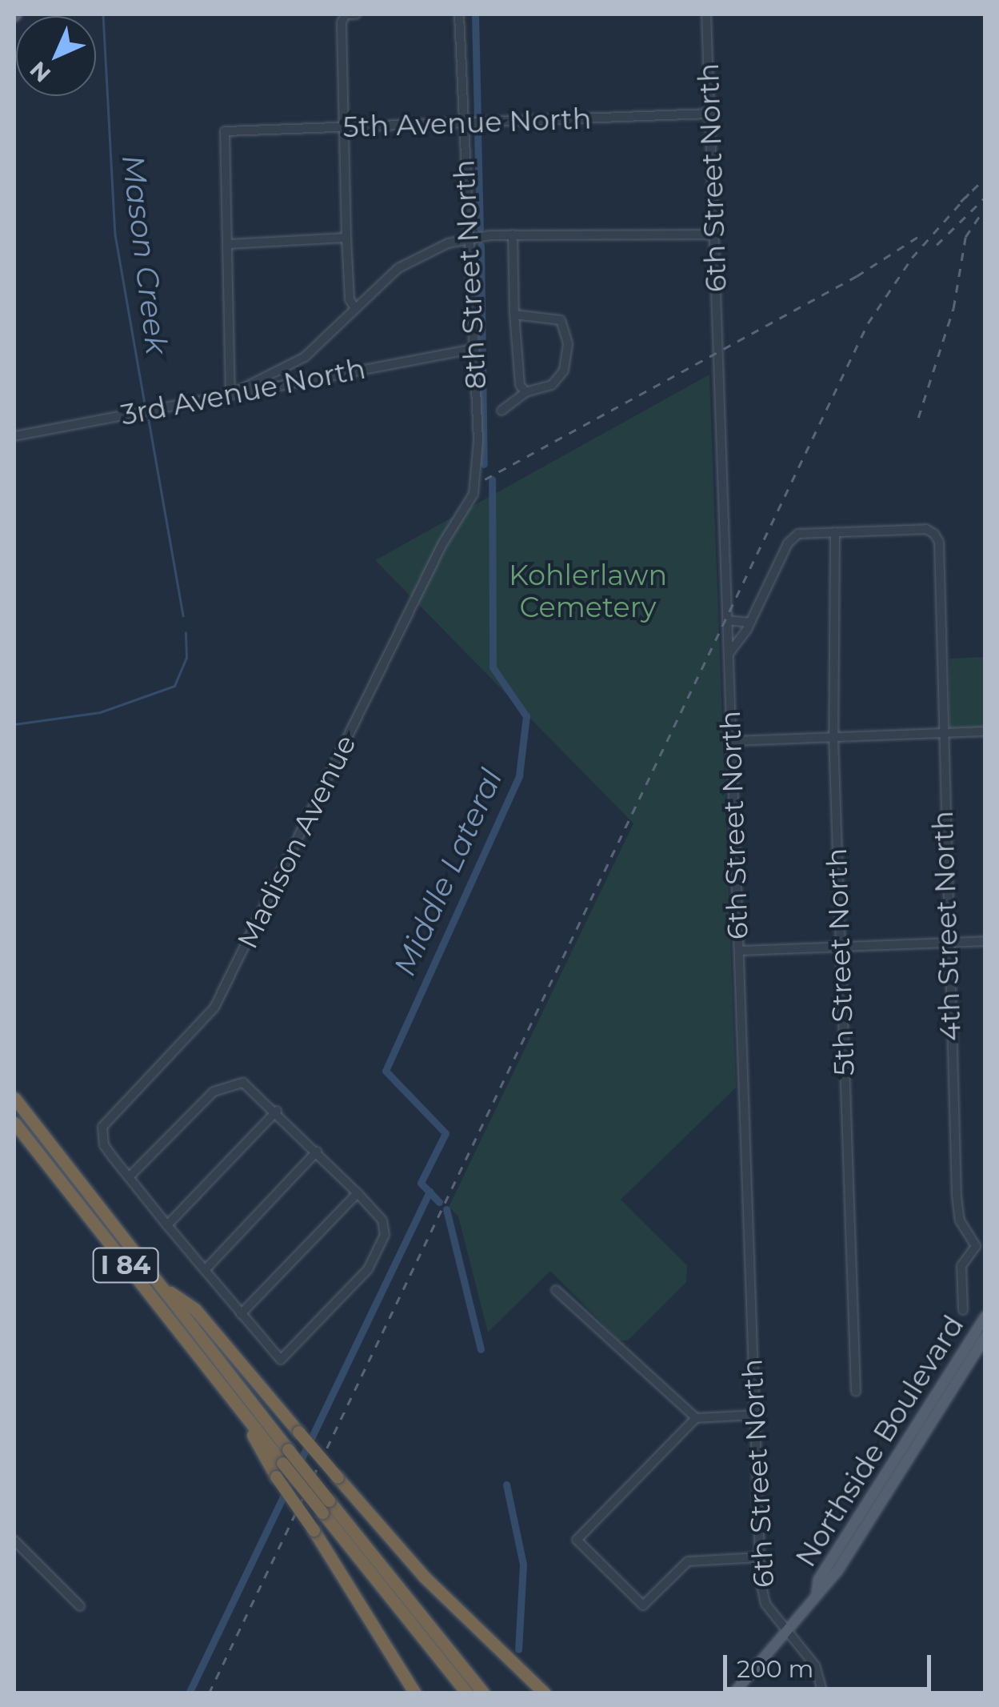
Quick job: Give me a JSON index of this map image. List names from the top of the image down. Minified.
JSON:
{"streets":{"highway":["I 84"],"main road":["Northside Boulevard"],"street":["5th Avenue North","6th Street North","8th Street North","3rd Avenue North","Madison Avenue","4th Street North","5th Street North"]},"crossings":[["5th Avenue North","6th Street North"],["5th Avenue North","8th Street North"],["6th Street North","Northside Boulevard"],["8th Street North","3rd Avenue North"],["8th Street North","Madison Avenue"],["4th Street North","5th Street North"]],"water":["Mason Creek","Middle Lateral"],"parks":["Kohlerlawn Cemetery"],"scale_bar":"200 m","north":"bottom left"}
